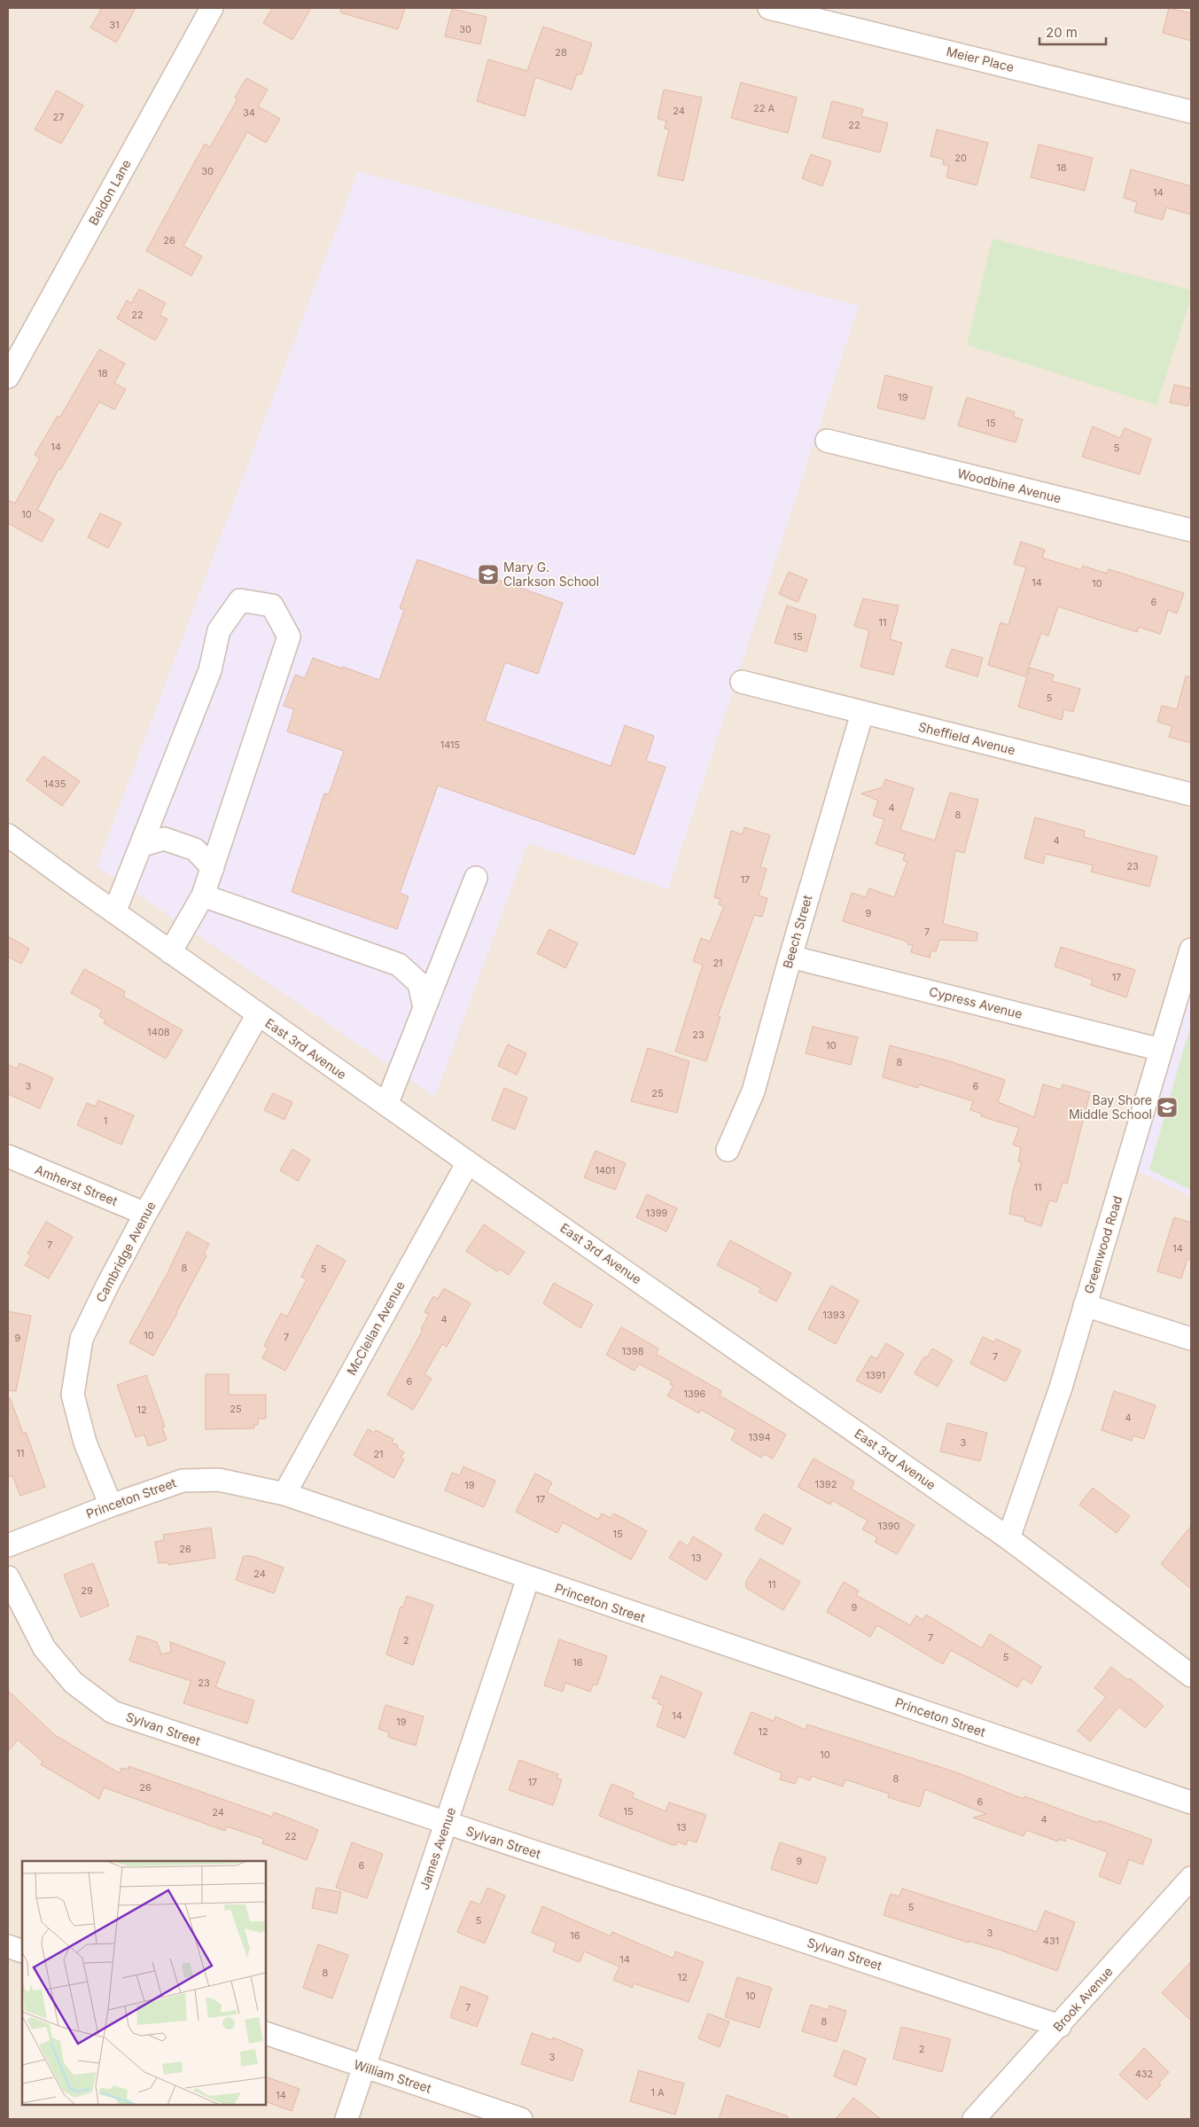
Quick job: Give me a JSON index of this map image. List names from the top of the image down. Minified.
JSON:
{"streets":{"street":["Meier Place","Beldon Lane","Woodbine Avenue","Sheffield Avenue","Beech Street","Cypress Avenue","East 3rd Avenue","Amherst Street","Greenwood Road","Cambridge Avenue","McClellan Avenue","Princeton Street","Sylvan Street","James Avenue","Brook Avenue","William Street"]},"crossings":[["Sheffield Avenue","Beech Street"],["Beech Street","Cypress Avenue"],["Cypress Avenue","Greenwood Road"],["East 3rd Avenue","Greenwood Road"],["East 3rd Avenue","Cambridge Avenue"],["East 3rd Avenue","McClellan Avenue"],["Amherst Street","Cambridge Avenue"],["Cambridge Avenue","Princeton Street"],["McClellan Avenue","Princeton Street"],["Princeton Street","James Avenue"],["Sylvan Street","James Avenue"],["Sylvan Street","Brook Avenue"],["James Avenue","William Street"]],"places":{"school or university":["Mary G. Clarkson School","Bay Shore Middle School"]},"house_numbers":["31","30","28","22 A","24","34","27","22","20","18","30","14","26","22","18","19","15","14","5","10","14","10","6","11","15","5","1415","1435","4","8","4","23","17","9","7","21","17","1408","23","10","8","3","6","25","1","1401","11","1399","7","14","8","5","1393","4","10","7","9","1398","7","1391","6","1396","25","12","4","1394","3","11","21","1392","19","17","1390","15","26","13","24","11","29","9","7","2","5","16","23","14","19","12","10","8","17","26","6","15","24","4","13","22","9","6","5","5","3","16","431","14","8","12","10","7","8","2","3","432","1 A","14"],"scale_bar":"20 m"}
